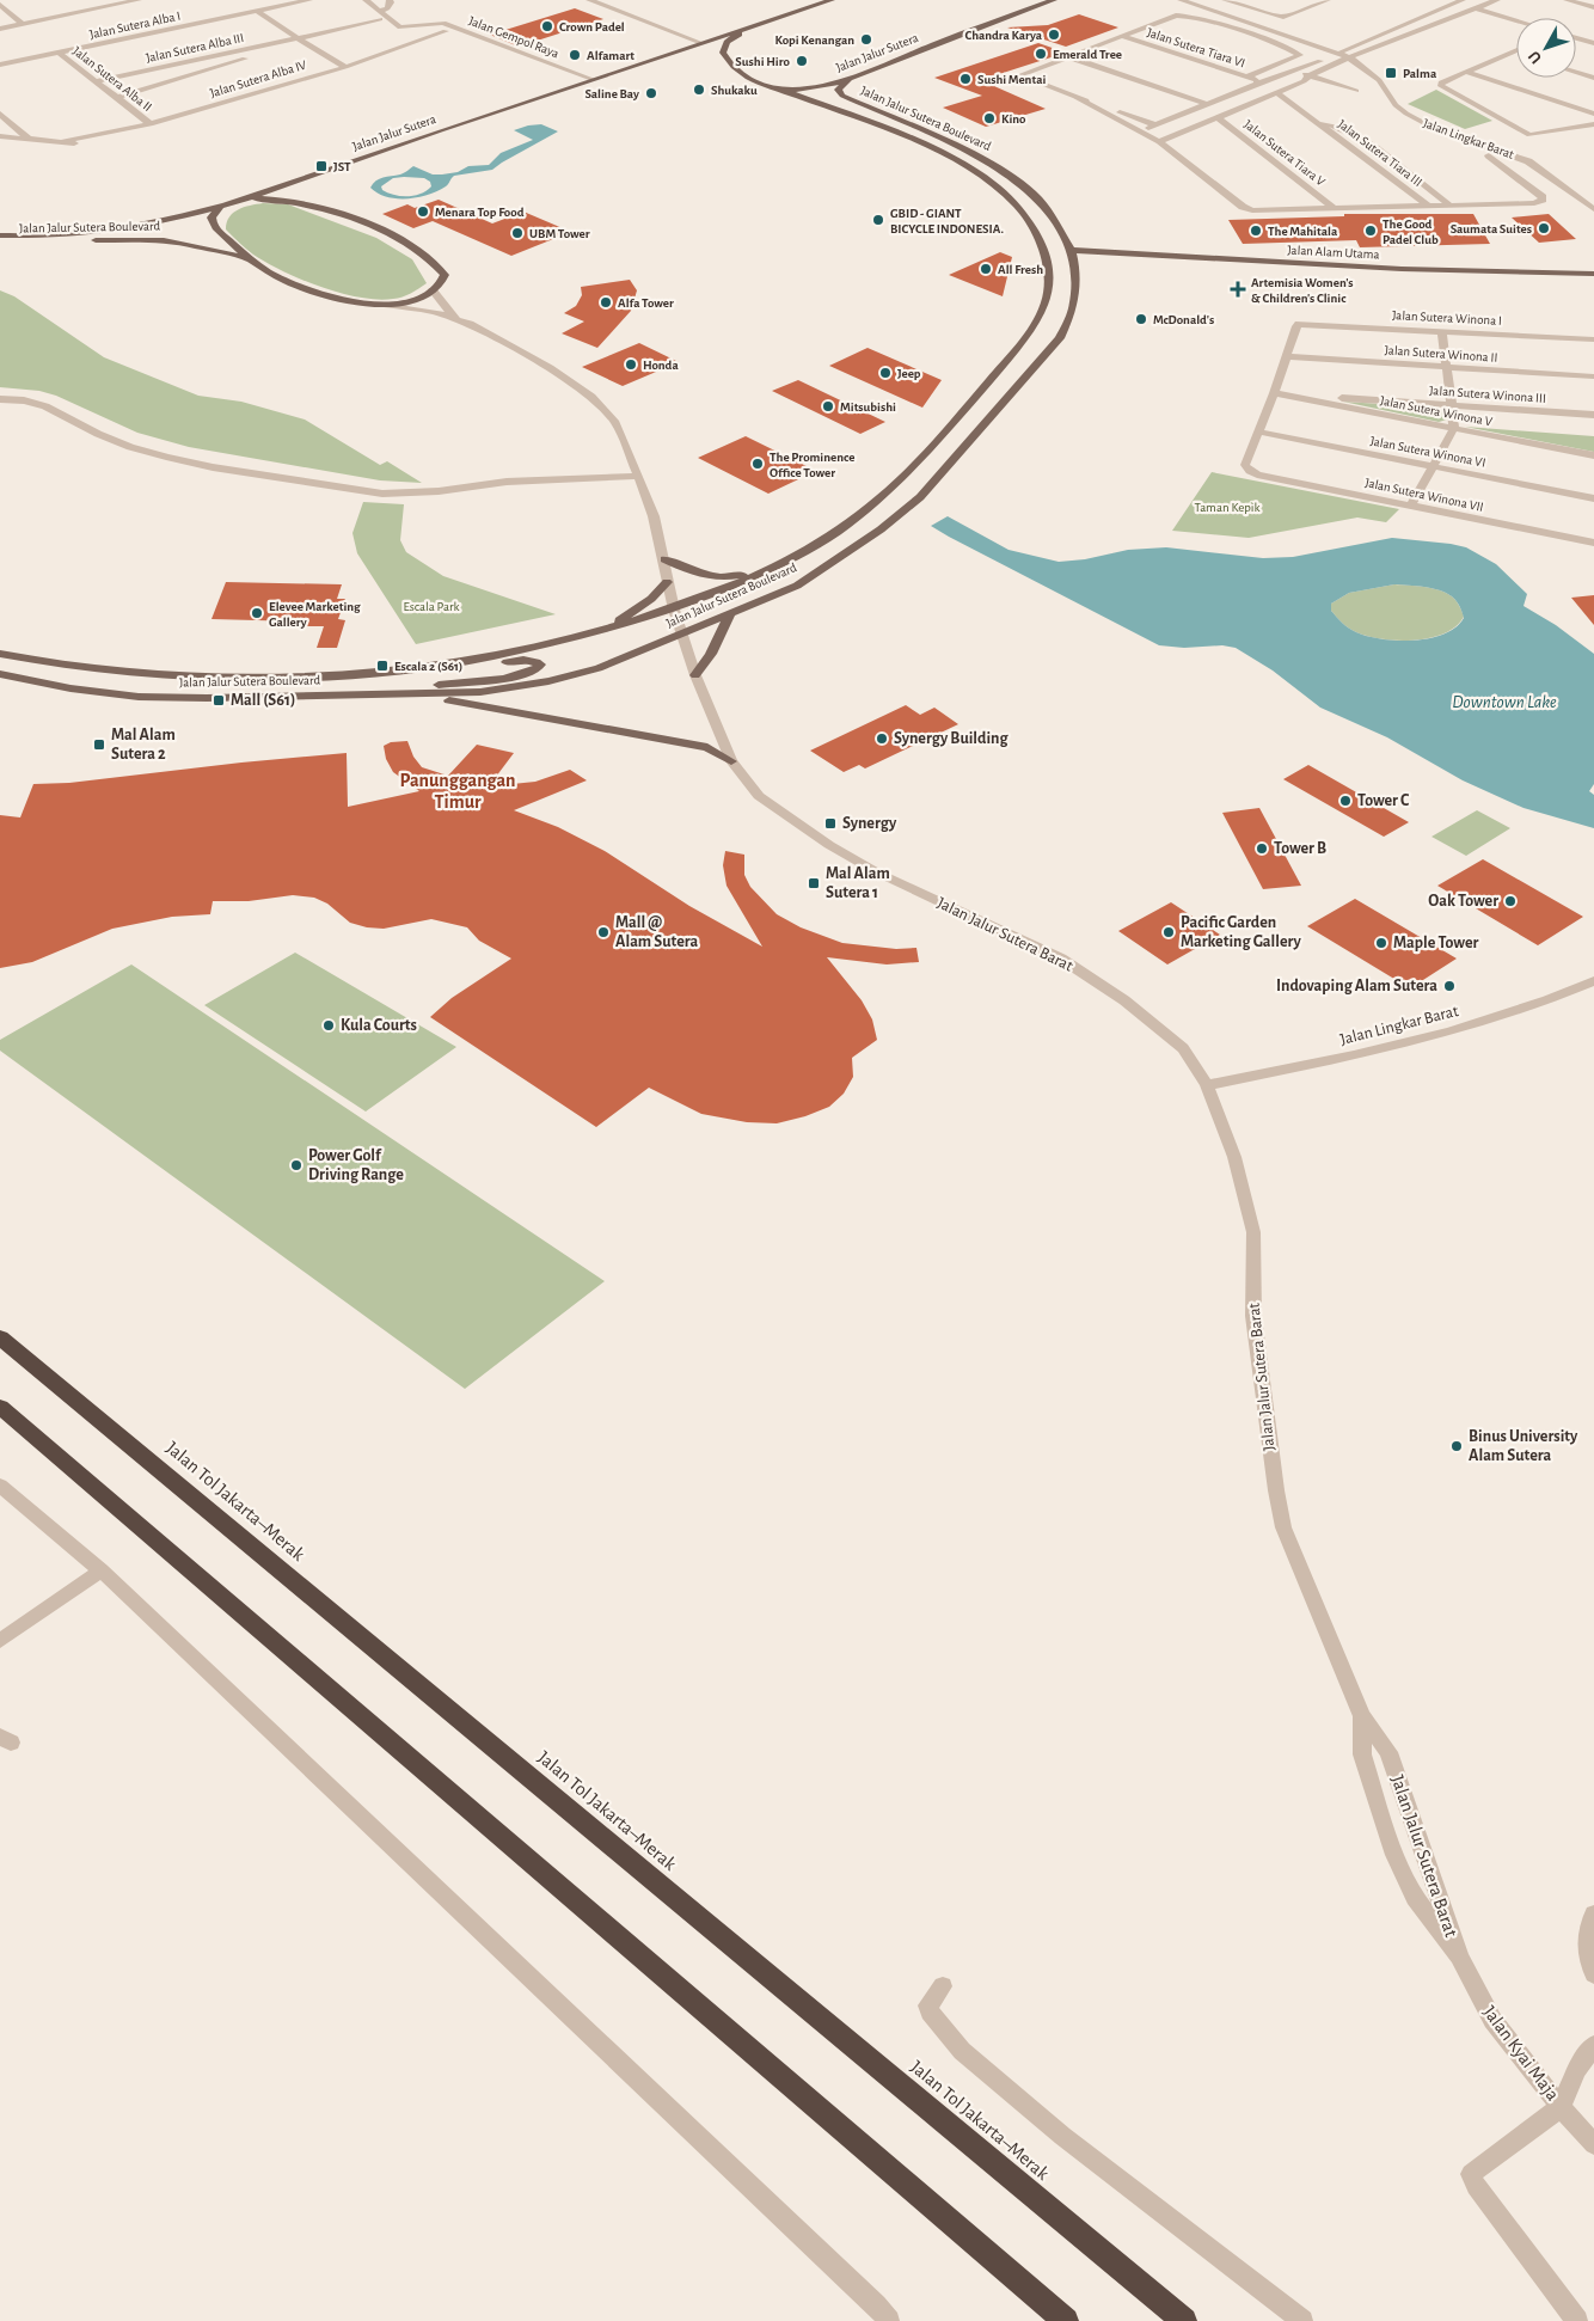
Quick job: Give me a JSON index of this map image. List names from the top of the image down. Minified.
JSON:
{"streets":{"highway":["Jalan Tol Jakarta–Merak"],"main road":["Jalan Jalur Sutera","Jalan Jalur Sutera Boulevard","Jalan Alam Utama","Jalan Jalur Sutera Barat"],"street":["Jalan Sutera Alba I","Jalan Gempol Raya","Jalan Sutera Alba III","Jalan Sutera Tiara VI","Jalan Sutera Alba II","Jalan Sutera Alba IV","Jalan Lingkar Barat","Jalan Sutera Tiara V","Jalan Sutera Tiara III","Jalan Sutera Winona I","Jalan Sutera Winona II","Jalan Sutera Winona III","Jalan Sutera Winona V","Jalan Sutera Winona VI","Jalan Sutera Winona VII","Jalan Kyai Maja"]},"crossings":[["Jalan Sutera Alba I","Jalan Sutera Alba II"],["Jalan Sutera Alba I","Jalan Sutera Alba IV"],["Jalan Gempol Raya","Jalan Jalur Sutera"],["Jalan Sutera Alba III","Jalan Sutera Alba II"],["Jalan Sutera Alba III","Jalan Sutera Alba IV"],["Jalan Jalur Sutera","Jalan Jalur Sutera Boulevard"],["Jalan Sutera Alba II","Jalan Sutera Alba IV"],["Jalan Jalur Sutera Boulevard","Jalan Alam Utama"],["Jalan Jalur Sutera Boulevard","Jalan Jalur Sutera Barat"],["Jalan Lingkar Barat","Jalan Jalur Sutera Barat"],["Jalan Sutera Winona I","Jalan Sutera Winona II"],["Jalan Sutera Winona III","Jalan Sutera Winona V"],["Jalan Sutera Winona VI","Jalan Sutera Winona VII"],["Jalan Jalur Sutera Barat","Jalan Kyai Maja"]],"districts":["Panunggangan Timur"],"water":["Downtown Lake"],"parks":["Taman Kepik","Escala Park"],"places":{"other":["Crown Padel","Chandra Karya","Kopi Kenangan","Emerald Tree","Alfamart","Sushi Hiro","Sushi Mentai","Shukaku","Saline Bay","Kino","Menara Top Food","GBID - GIANT BICYCLE INDONESIA.","Saumata Suites","The Mahitala","The Good Padel Club","UBM Tower","All Fresh","Alfa Tower","McDonald's","Honda","Jeep","Mitsubishi","The Prominence Office Tower","Elevee Marketing Gallery","Synergy Building","Tower C","Tower B","Oak Tower","Mall @ Alam Sutera","Pacific Garden Marketing Gallery","Maple Tower","Indovaping Alam Sutera","Kula Courts","Power Golf Driving Range","Binus University Alam Sutera"],"transit":["Palma","JST","Escala 2 (S61)","Mall (S61)","Mal Alam Sutera 2","Synergy","Mal Alam Sutera 1"],"health":["Artemisia Women's & Children's Clinic"]},"north":"bottom left"}
